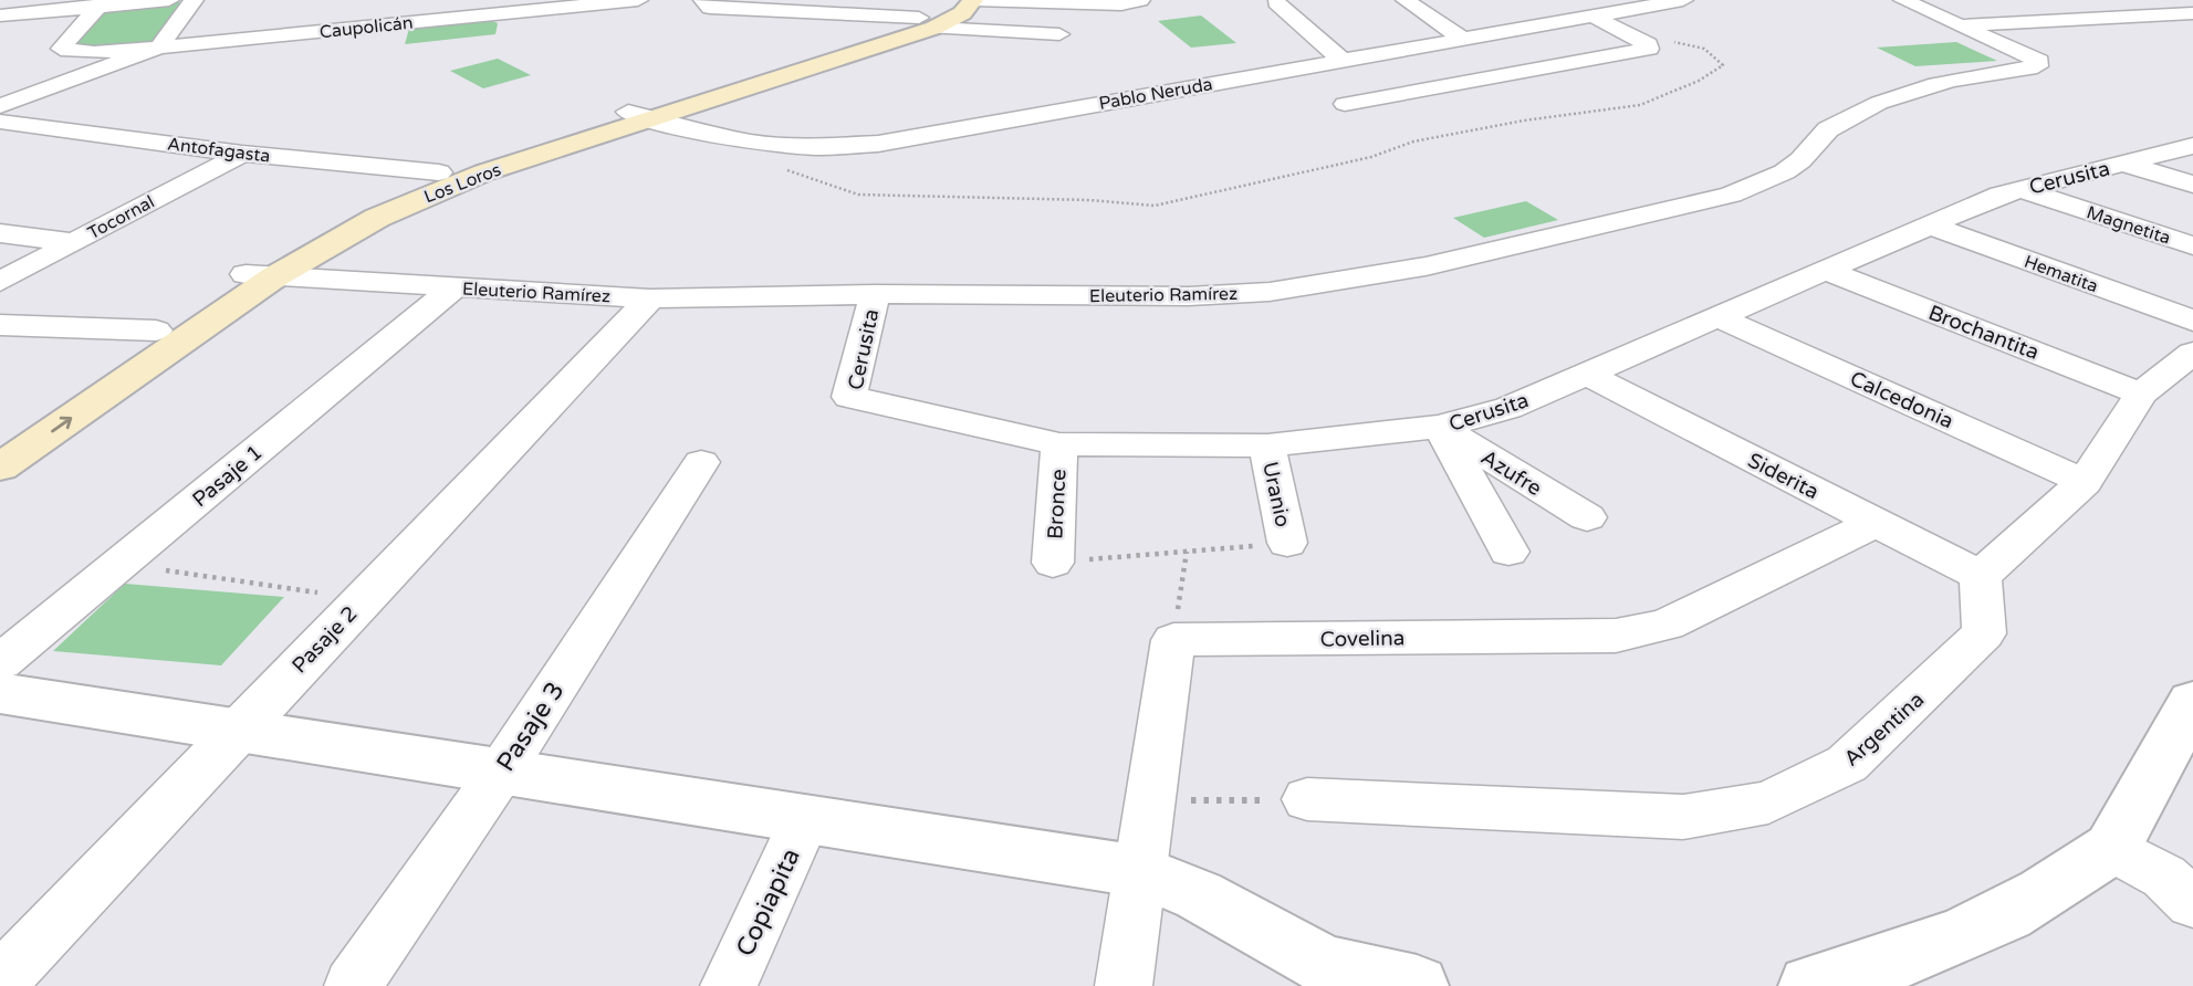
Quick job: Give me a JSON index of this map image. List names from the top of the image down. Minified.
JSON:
{"streets":{"main road":["Los Loros"],"street":["Caupolicán","Pablo Neruda","Antofagasta","Cerusita","Tocornal","Magnetita","Hematita","Eleuterio Ramírez","Brochantita","Calcedonia","Azufre","Pasaje 1","Siderita","Uranio","Bronce","Covelina","Pasaje 2","Pasaje 3","Argentina","Copiapita"]},"crossings":[["Pablo Neruda","Los Loros"],["Antofagasta","Los Loros"],["Antofagasta","Tocornal"],["Cerusita","Magnetita"],["Cerusita","Hematita"],["Cerusita","Eleuterio Ramírez"],["Cerusita","Brochantita"],["Cerusita","Calcedonia"],["Cerusita","Azufre"],["Cerusita","Siderita"],["Cerusita","Uranio"],["Cerusita","Bronce"],["Los Loros","Eleuterio Ramírez"],["Eleuterio Ramírez","Pasaje 1"],["Eleuterio Ramírez","Pasaje 2"],["Siderita","Covelina"],["Siderita","Argentina"]]}
